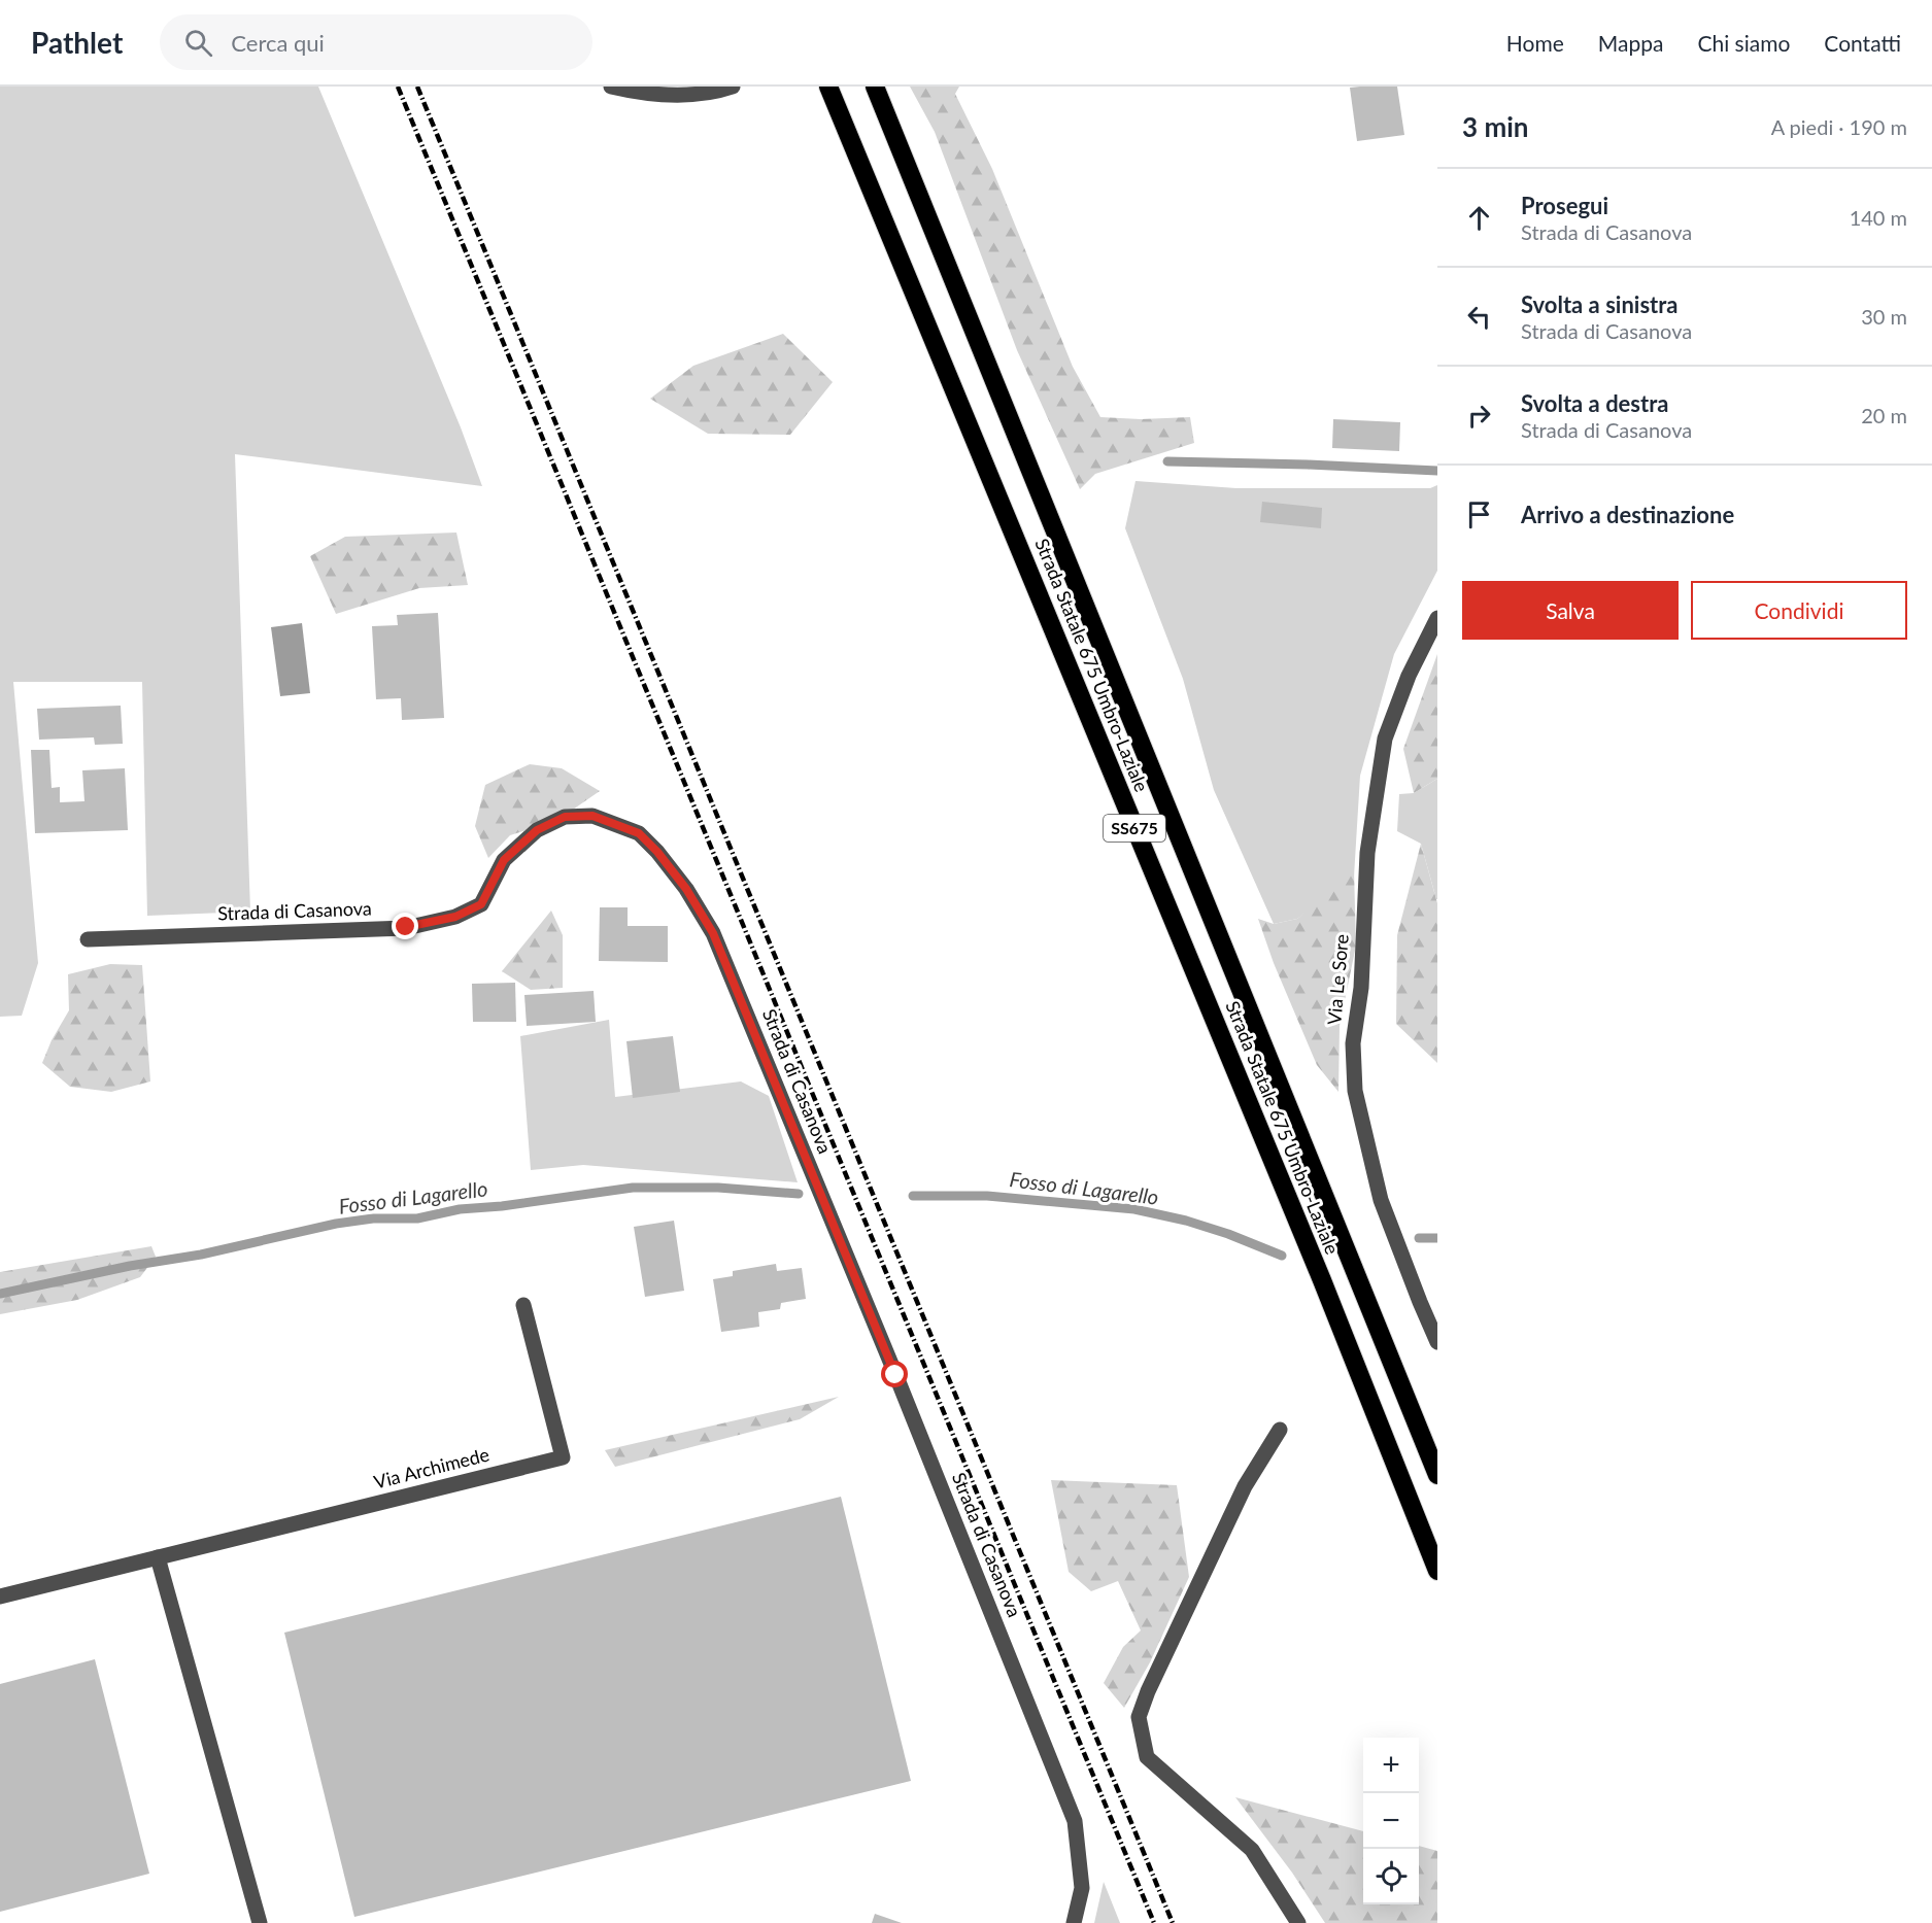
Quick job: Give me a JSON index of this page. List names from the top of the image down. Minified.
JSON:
{"streets":{"highway":["Strada Statale 675 Umbro-Laziale","SS675"],"street":["Strada di Casanova","Via Le Sore","Via Archimede"]},"water":["Fosso di Lagarello"],"page":{"header":"Pathlet","search":"Cerca qui","nav":["Home","Mappa","Chi siamo","Contatti"],"heading":["3 min","A piedi · 190 m"],"list":[["Prosegui","Strada di Casanova","140 m"],["Svolta a sinistra","Strada di Casanova","30 m"],["Svolta a destra","Strada di Casanova","20 m"],"Arrivo a destinazione"],"buttons":["Salva","Condividi"],"map_buttons":["+","−"]}}
